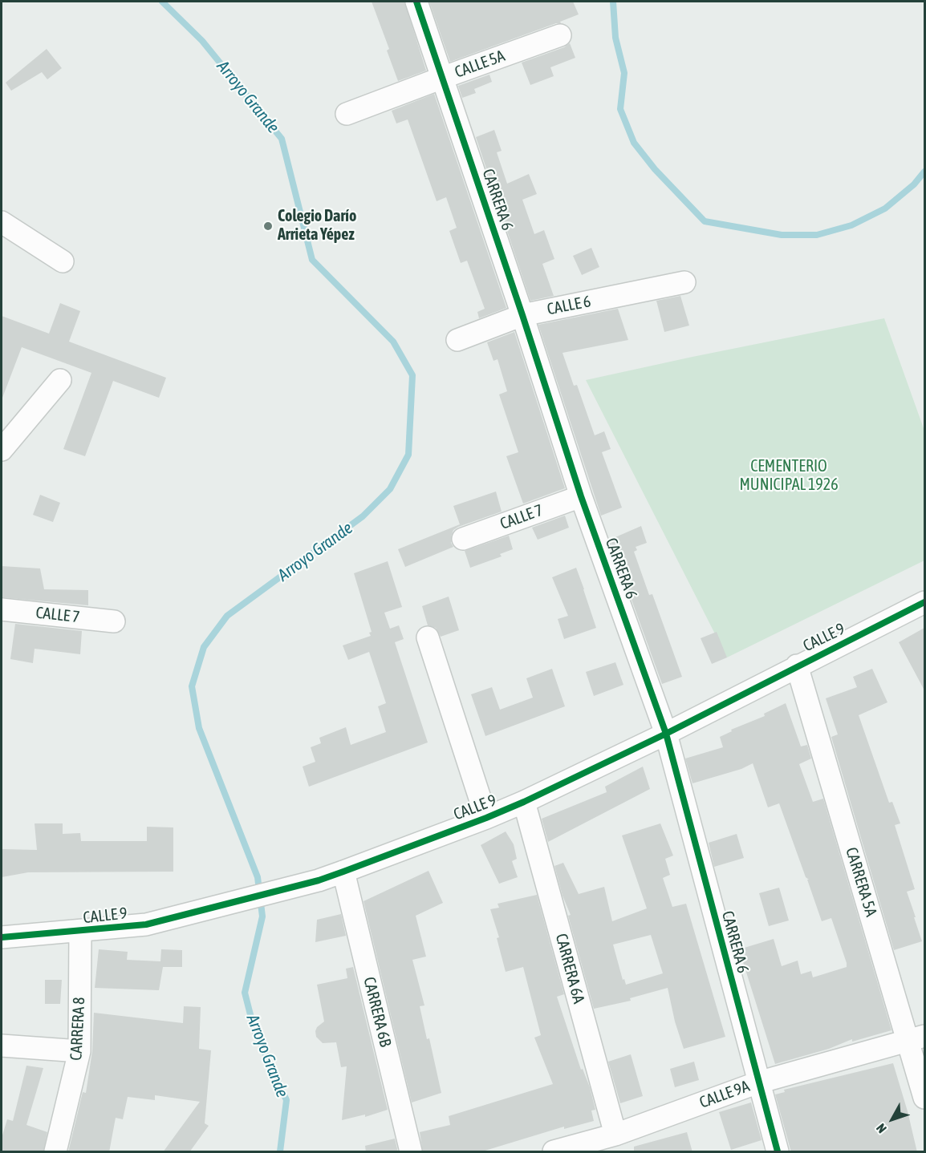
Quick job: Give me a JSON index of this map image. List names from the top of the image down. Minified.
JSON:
{"streets":{"street":["CALLE 5A","CARRERA 6","CALLE 6","CALLE 7","CALLE 9","CARRERA 5A","CARRERA 6A","CARRERA 6B","CARRERA 8","CALLE 9A"]},"crossings":[["CALLE 5A","CARRERA 6"],["CARRERA 6","CALLE 6"],["CARRERA 6","CALLE 7"],["CARRERA 6","CALLE 9"],["CARRERA 6","CALLE 9A"],["CALLE 9","CARRERA 5A"],["CALLE 9","CARRERA 6A"],["CALLE 9","CARRERA 6B"],["CALLE 9","CARRERA 8"],["CARRERA 5A","CALLE 9A"],["CARRERA 6A","CALLE 9A"]],"water":["Arroyo Grande"],"parks":["CEMENTERIO MUNICIPAL 1926"],"places":["Colegio Darío Arrieta Yépez"],"north":"bottom left"}
